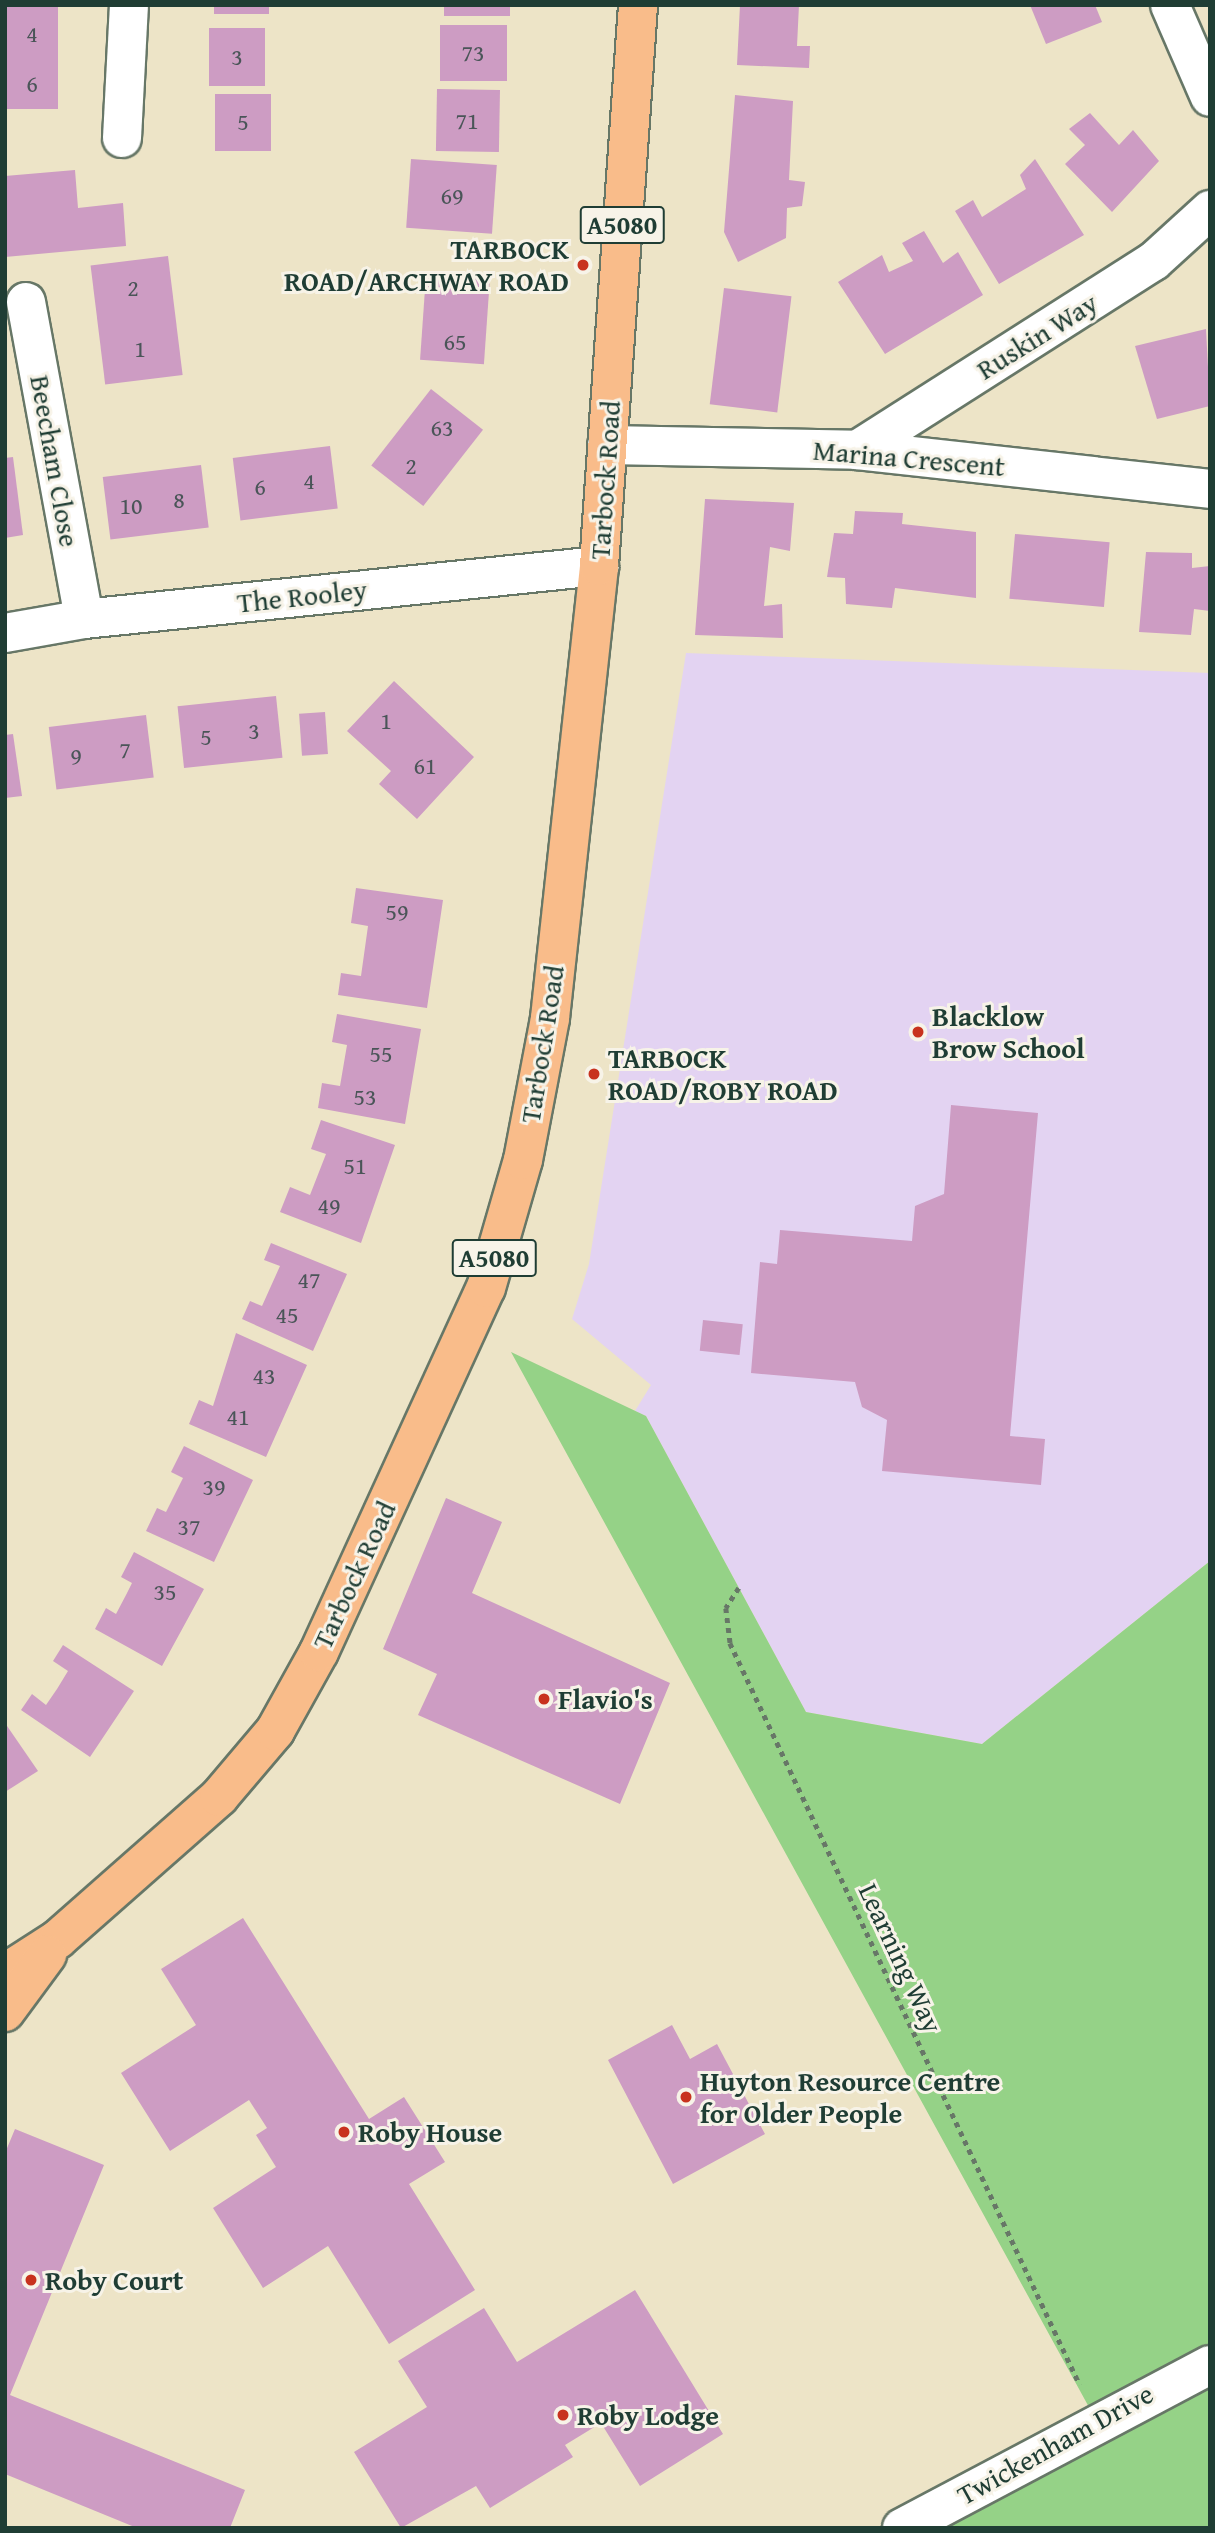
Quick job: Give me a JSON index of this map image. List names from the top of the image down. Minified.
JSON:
{"streets":{"main road":["A5080","Tarbock Road"],"street":["Ruskin Way","Marina Crescent","Beecham Close","The Rooley","Twickenham Drive"],"path":["Learning Way"]},"crossings":[["Ruskin Way","Marina Crescent"],["Marina Crescent","Tarbock Road"],["Beecham Close","The Rooley"],["Tarbock Road","The Rooley"],["Learning Way","Twickenham Drive"]],"places":["TARBOCK ROAD/ARCHWAY ROAD","Blacklow Brow School","TARBOCK ROAD/ROBY ROAD","Flavio's","Huyton Resource Centre for Older People","Roby House","Roby Court","Roby Lodge"],"house_numbers":["4","73","3","6","71","5","69","2","65","1","63","2","4","6","8","10","1","3","5","7","9","61","59","55","53","51","49","47","45","43","41","39","37","35"]}
